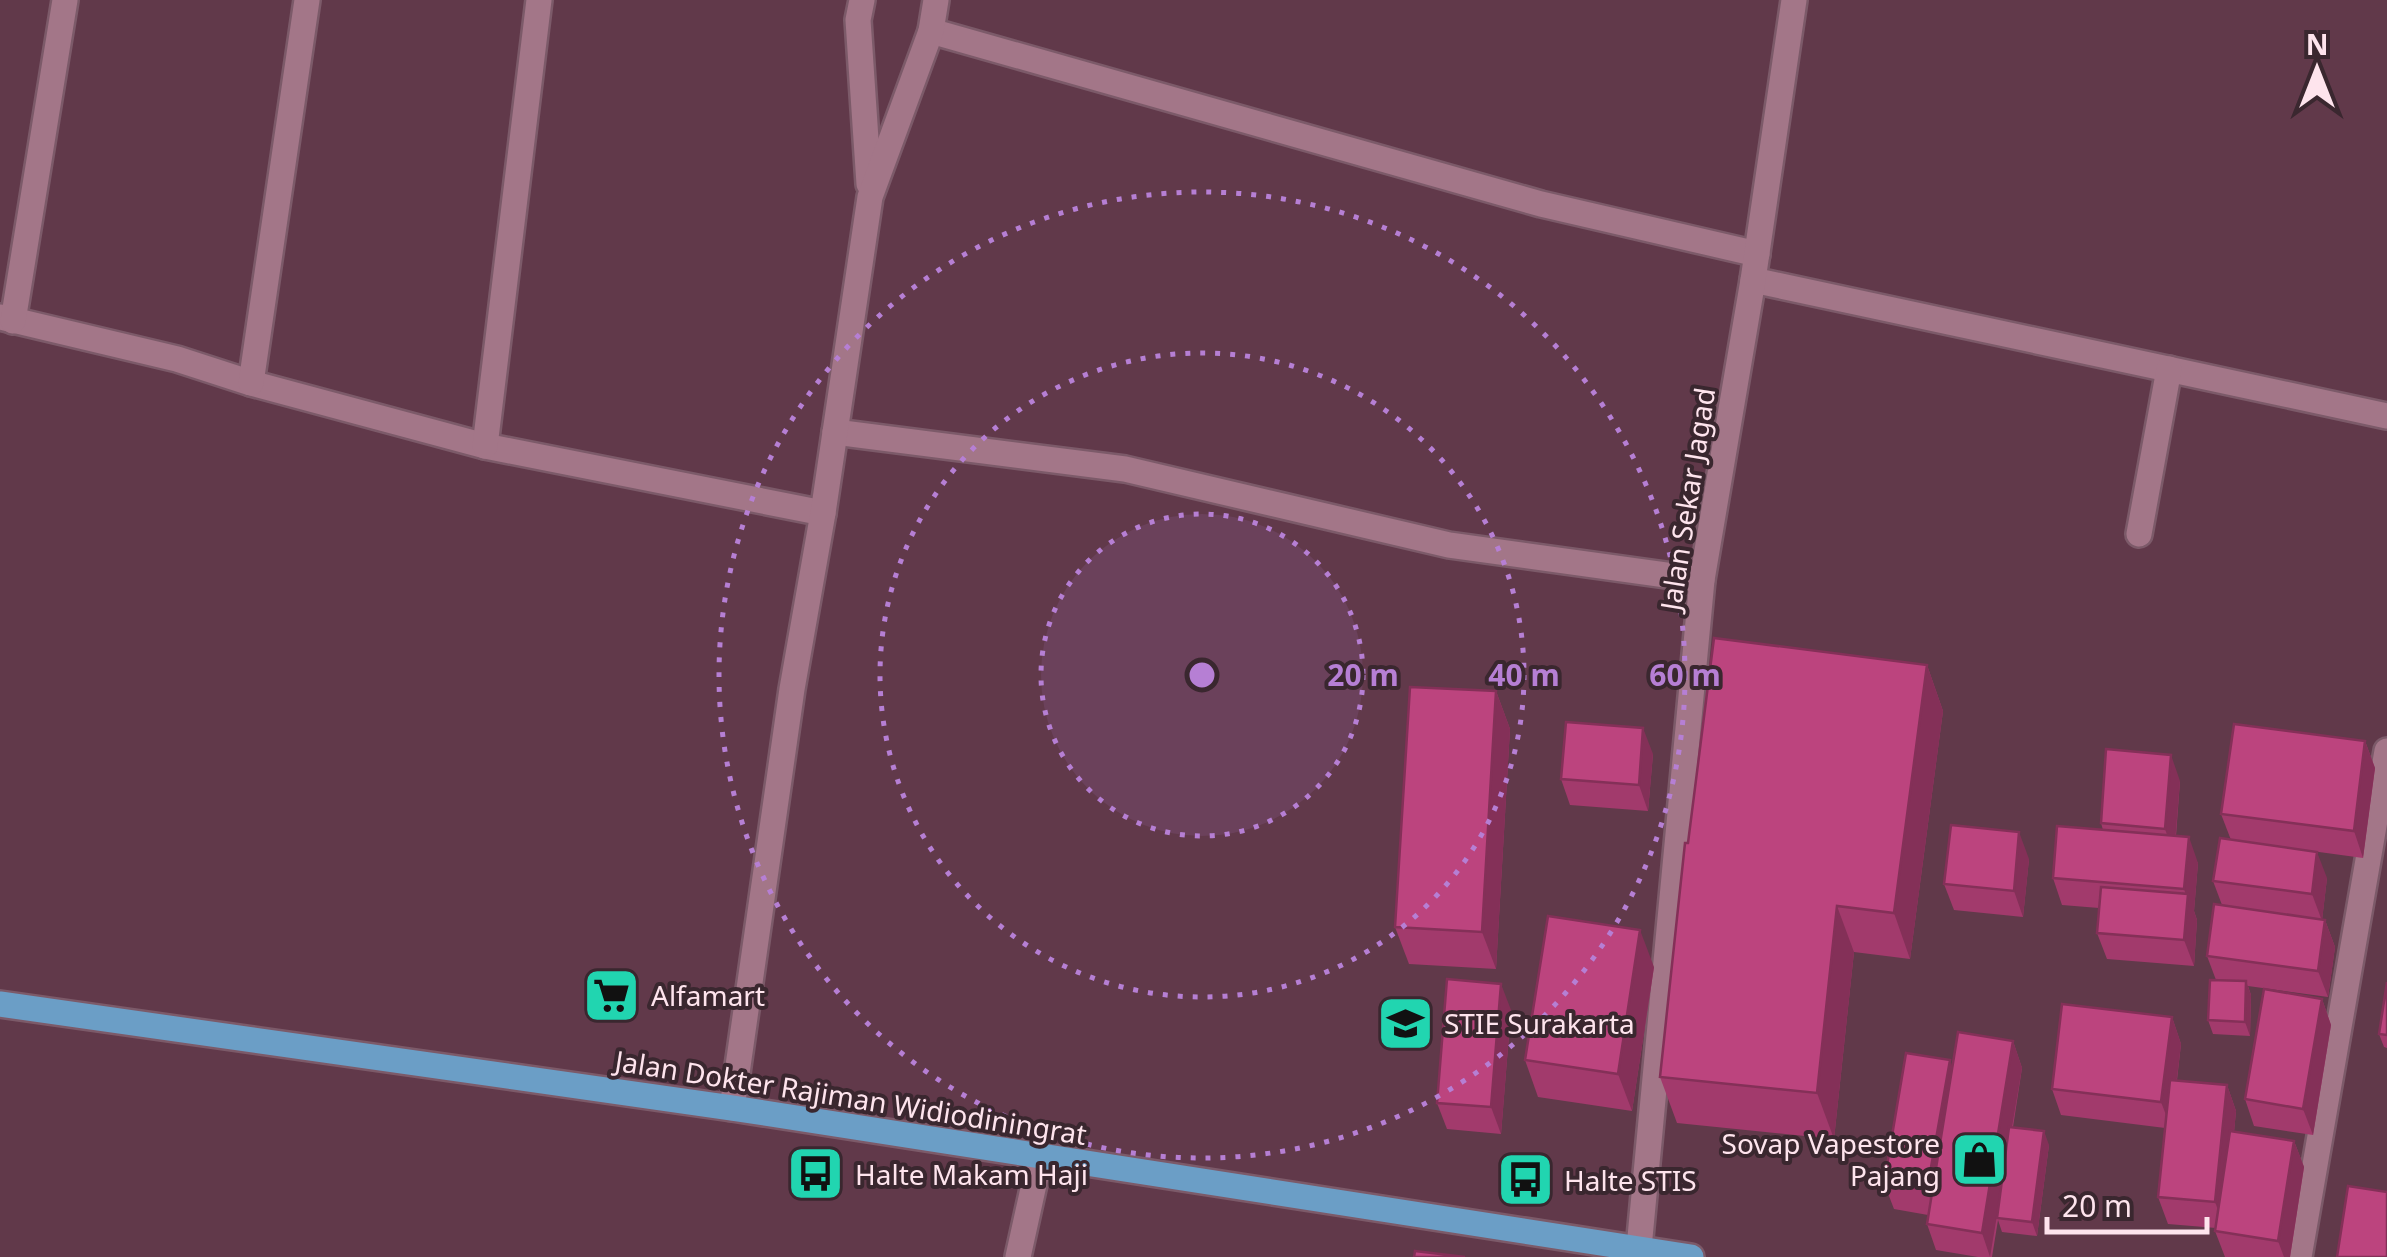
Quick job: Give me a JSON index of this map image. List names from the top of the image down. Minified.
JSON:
{"streets":{"main road":["Jalan Dokter Rajiman Widiodiningrat"],"street":["Jalan Sekar Jagad"]},"crossings":[["Jalan Sekar Jagad","Jalan Dokter Rajiman Widiodiningrat"]],"places":{"supermarket":["Alfamart"],"school or university":["STIE Surakarta"],"shop":["Sovap Vapestore Pajang"],"bus stop":["Halte Makam Haji","Halte STIS"]},"scale_bar":"20 m","north":"top","rings":["20 m","40 m","60 m"]}
